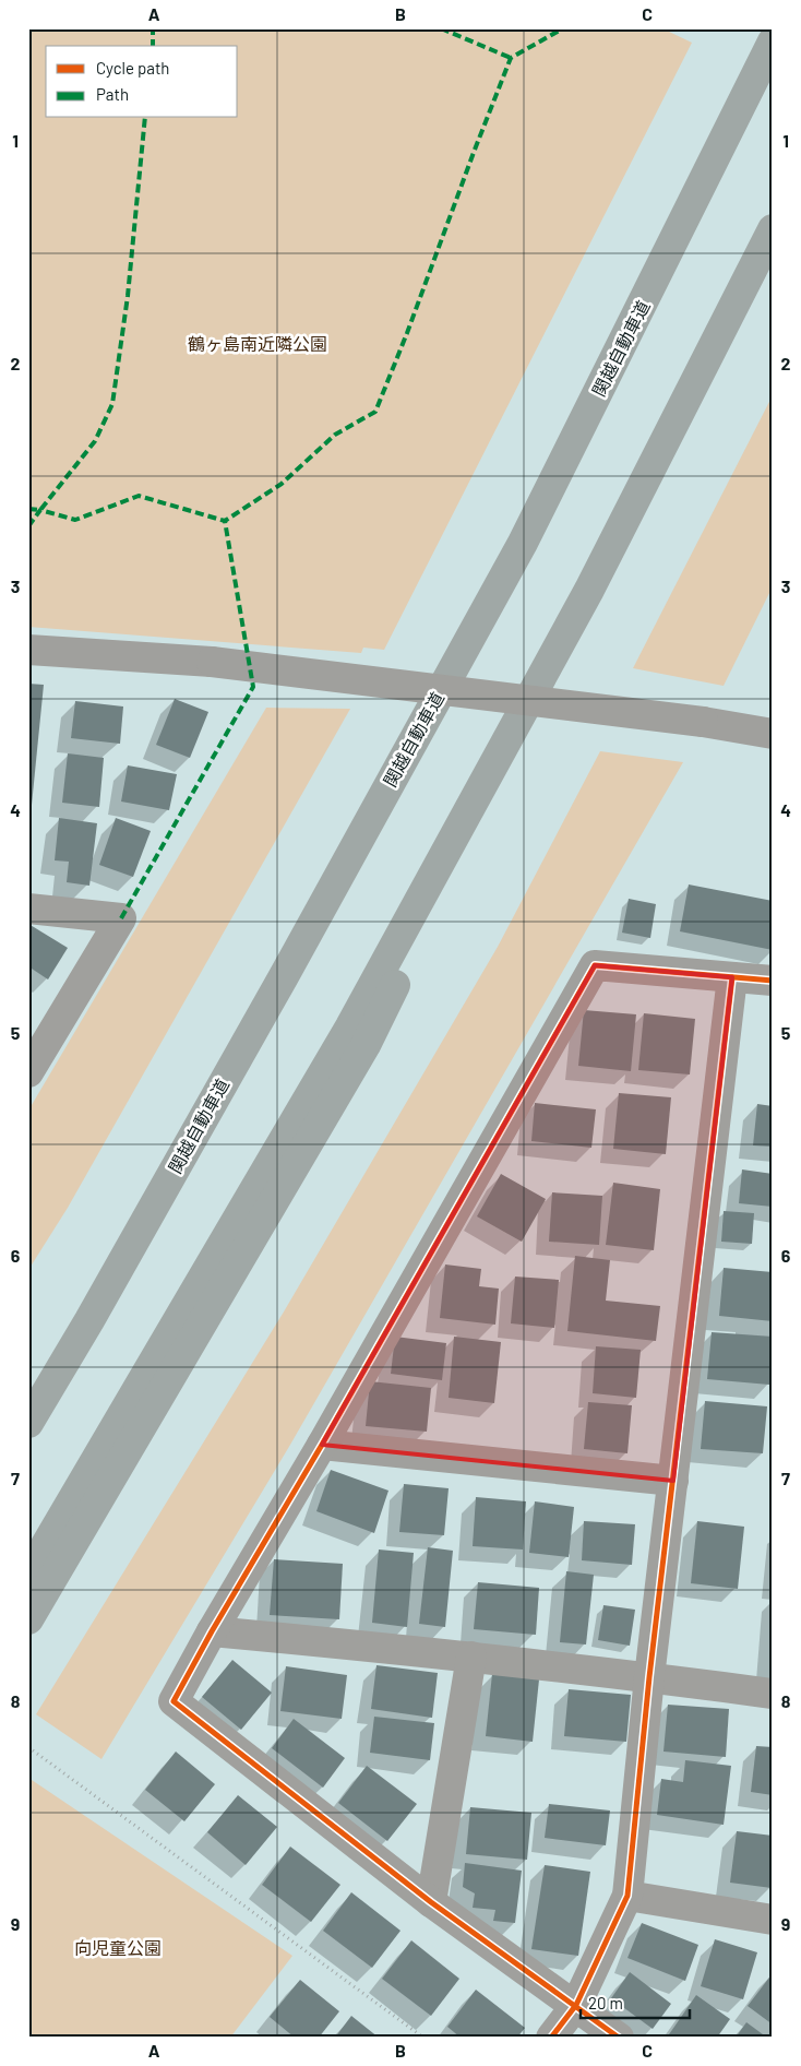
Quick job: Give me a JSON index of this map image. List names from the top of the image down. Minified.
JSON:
{"streets":{"highway":["関越自動車道"]},"parks":["鶴ヶ島南近隣公園","向児童公園"],"legend":["Cycle path","Path"],"scale_bar":"20 m","grid":{"columns":["A","B","C"],"rows":["1","2","3","4","5","6","7","8","9"]}}
